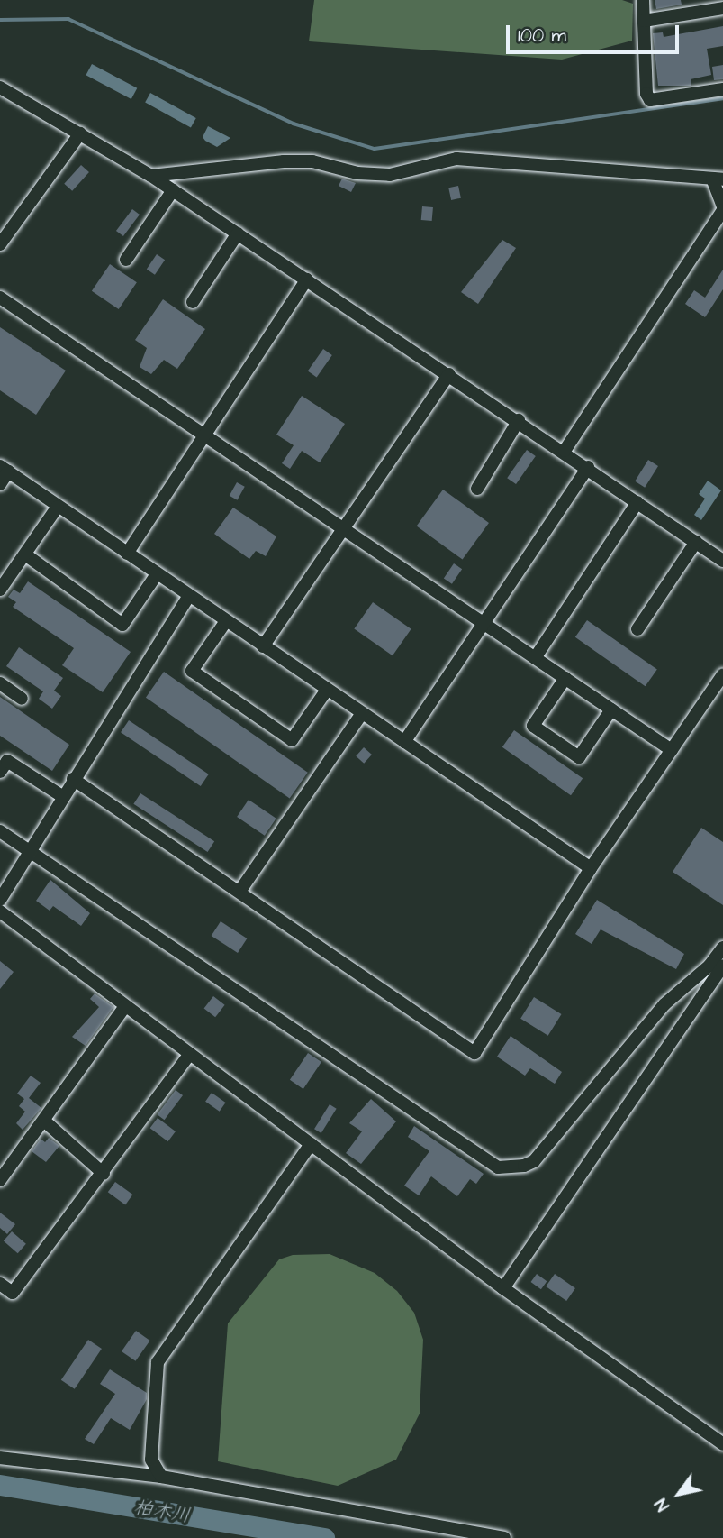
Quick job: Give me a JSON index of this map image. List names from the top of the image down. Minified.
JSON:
{"water":["柏木川"],"scale_bar":"100 m","north":"bottom left"}
